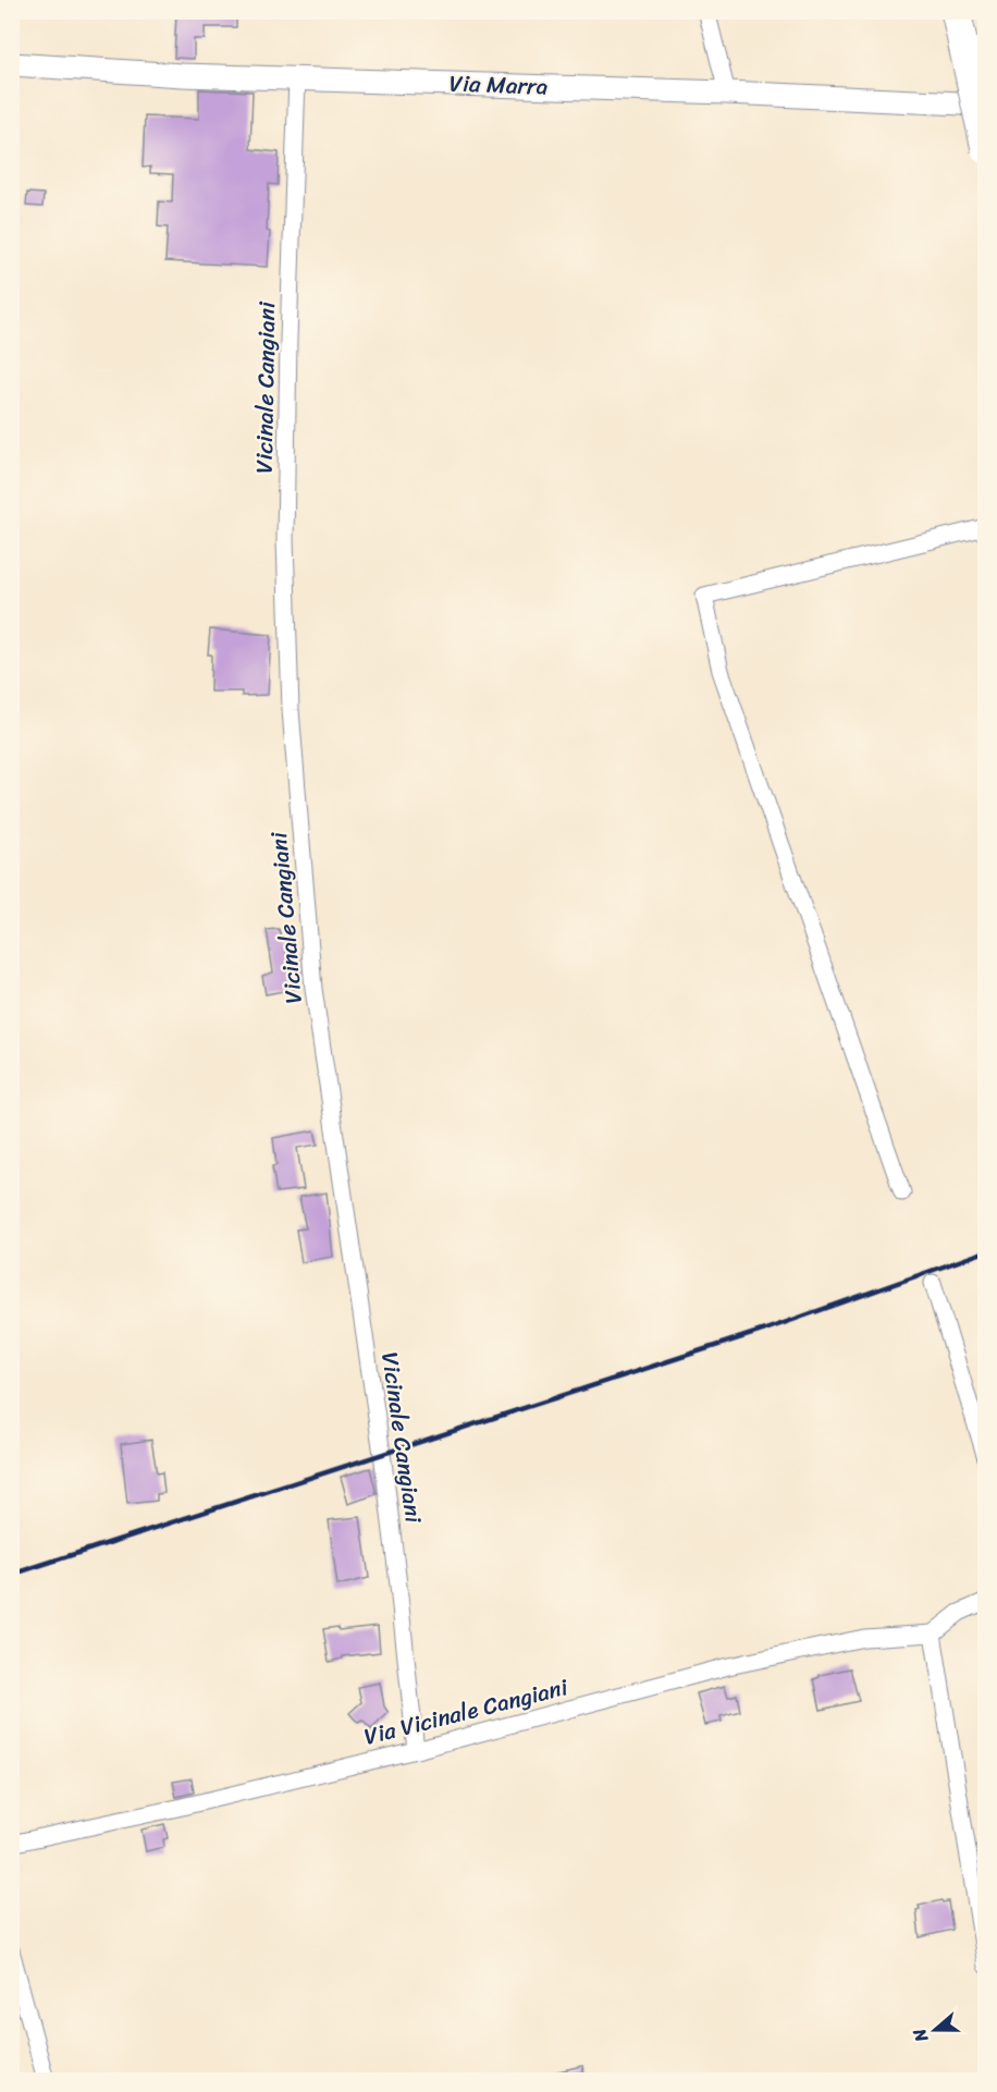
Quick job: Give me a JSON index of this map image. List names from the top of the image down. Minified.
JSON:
{"streets":{"main road":["Via Marra"],"street":["Vicinale Cangiani","Via Vicinale Cangiani"]},"crossings":[["Via Marra","Vicinale Cangiani"],["Vicinale Cangiani","Via Vicinale Cangiani"]],"north":"left"}
